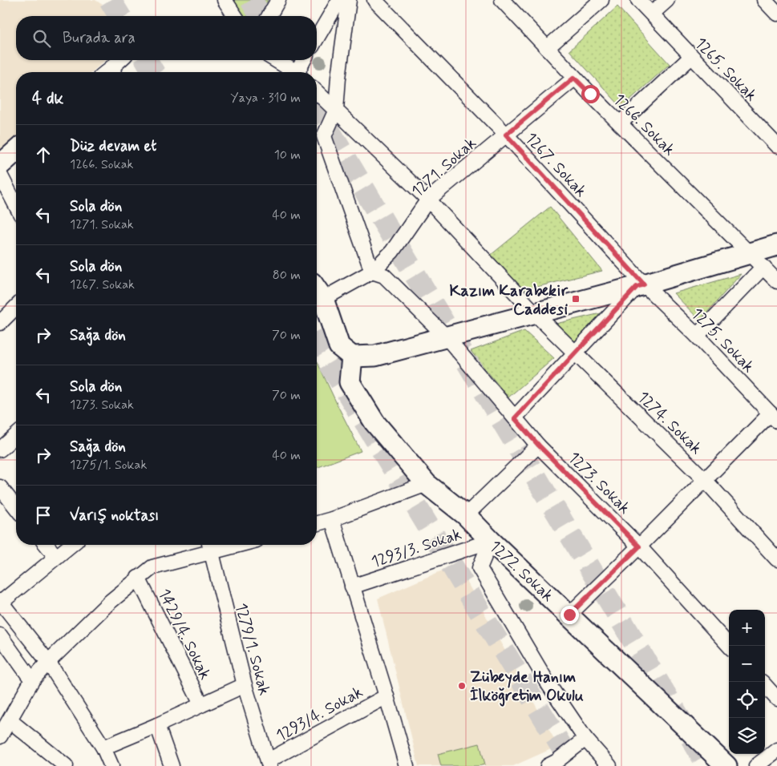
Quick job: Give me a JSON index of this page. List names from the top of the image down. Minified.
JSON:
{"streets":{"street":["1265. Sokak","1266. Sokak","1267. Sokak","1271. Sokak","1275. Sokak","1274. Sokak","1273. Sokak","1293/3. Sokak","1272. Sokak","1429/4. Sokak","1279/1. Sokak","1293/4. Sokak"]},"crossings":[["1266. Sokak","1271. Sokak"],["1267. Sokak","1271. Sokak"],["1267. Sokak","1275. Sokak"],["1271. Sokak","1274. Sokak"],["1271. Sokak","1273. Sokak"],["1293/3. Sokak","1272. Sokak"],["1279/1. Sokak","1293/4. Sokak"]],"places":{"transit":["Kazım Karabekir Caddesi"],"other":["Zübeyde Hanım İlköğretim Okulu"]},"page":{"search":"Burada ara","heading":["4 dk","Yaya · 310 m"],"list":[["Düz devam et","1266. Sokak","10 m"],["Sola dön","1271. Sokak","40 m"],["Sola dön","1267. Sokak","80 m"],["Sağa dön","70 m"],["Sola dön","1273. Sokak","70 m"],["Sağa dön","1275/1. Sokak","40 m"],"Varış noktası"],"map_buttons":["+","−"]}}
